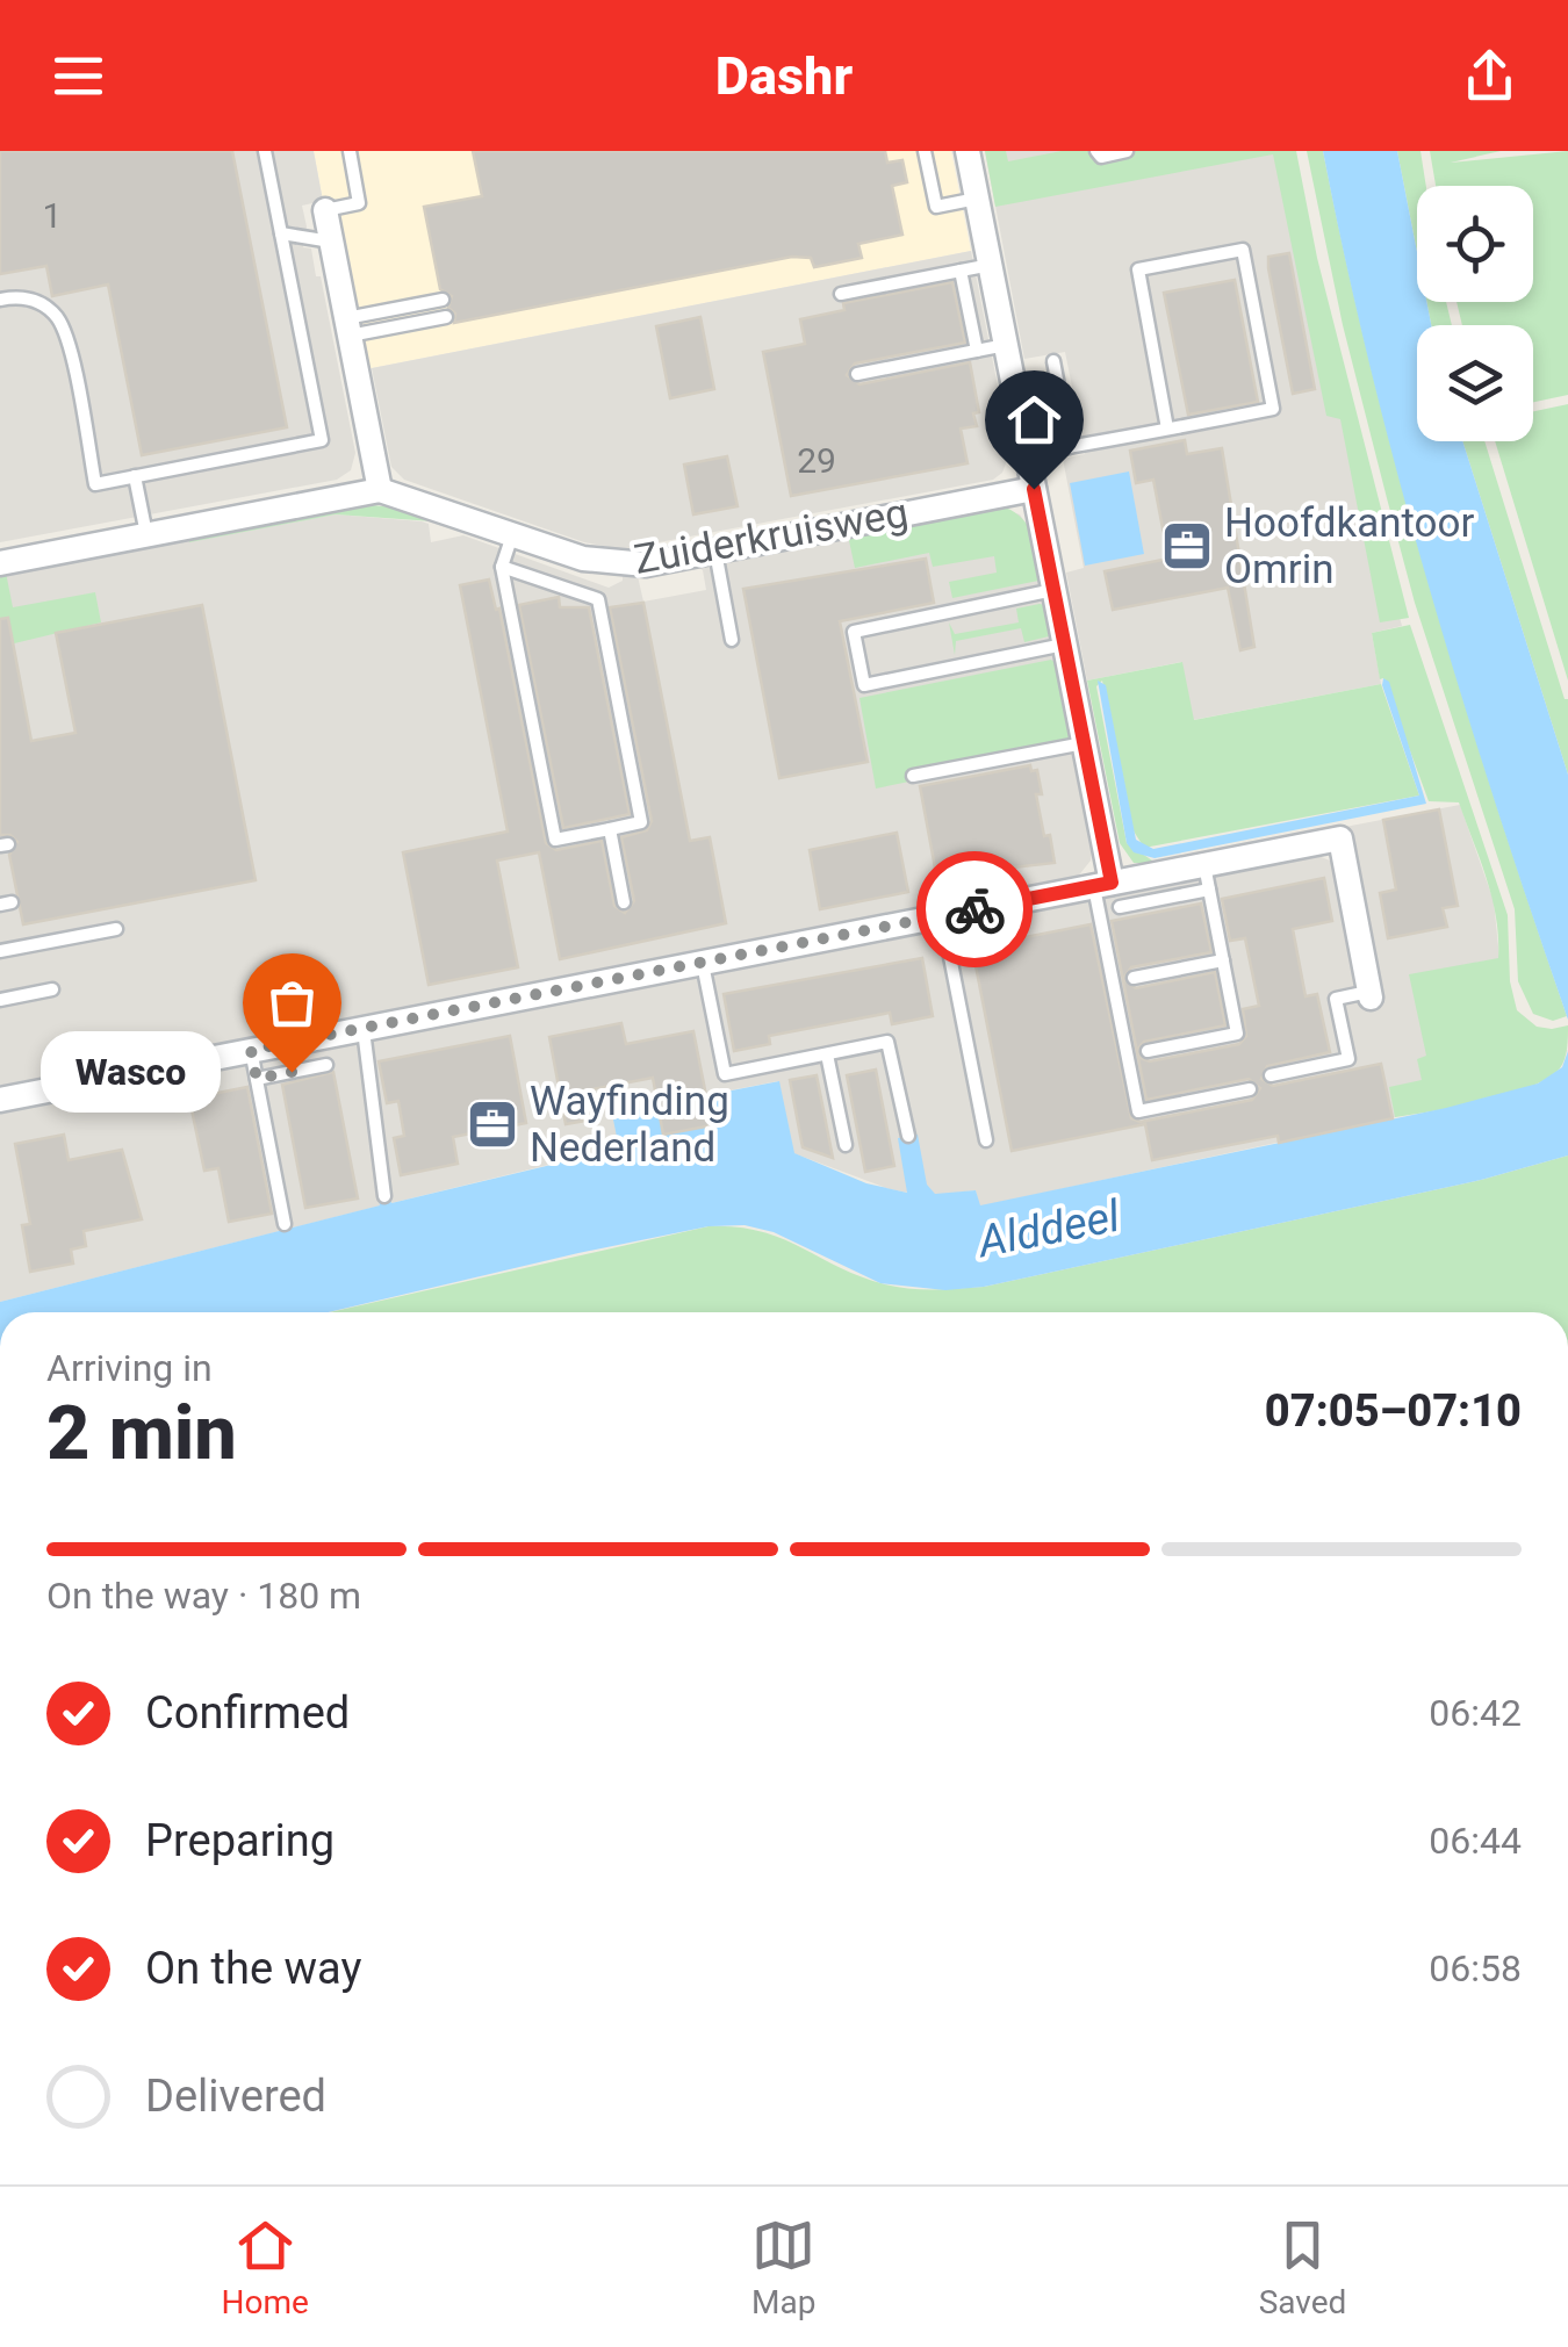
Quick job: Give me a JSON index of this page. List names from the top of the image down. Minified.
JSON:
{"streets":{"street":["Zuiderkruisweg"]},"water":["Alddeel"],"places":{"office":["Hoofdkantoor Omrin","Wayfinding Nederland"],"other":["Wasco"]},"house_numbers":["1","29"],"page":{"header":"Dashr","bubble":"Wasco","heading":["2 min","Arriving in","07:05–07:10"],"bar":"On the way · 180 m","list":[["Confirmed","06:42"],["Preparing","06:44"],["On the way","06:58"],"Delivered"],"tabs":["Home","Map","Saved"]}}
